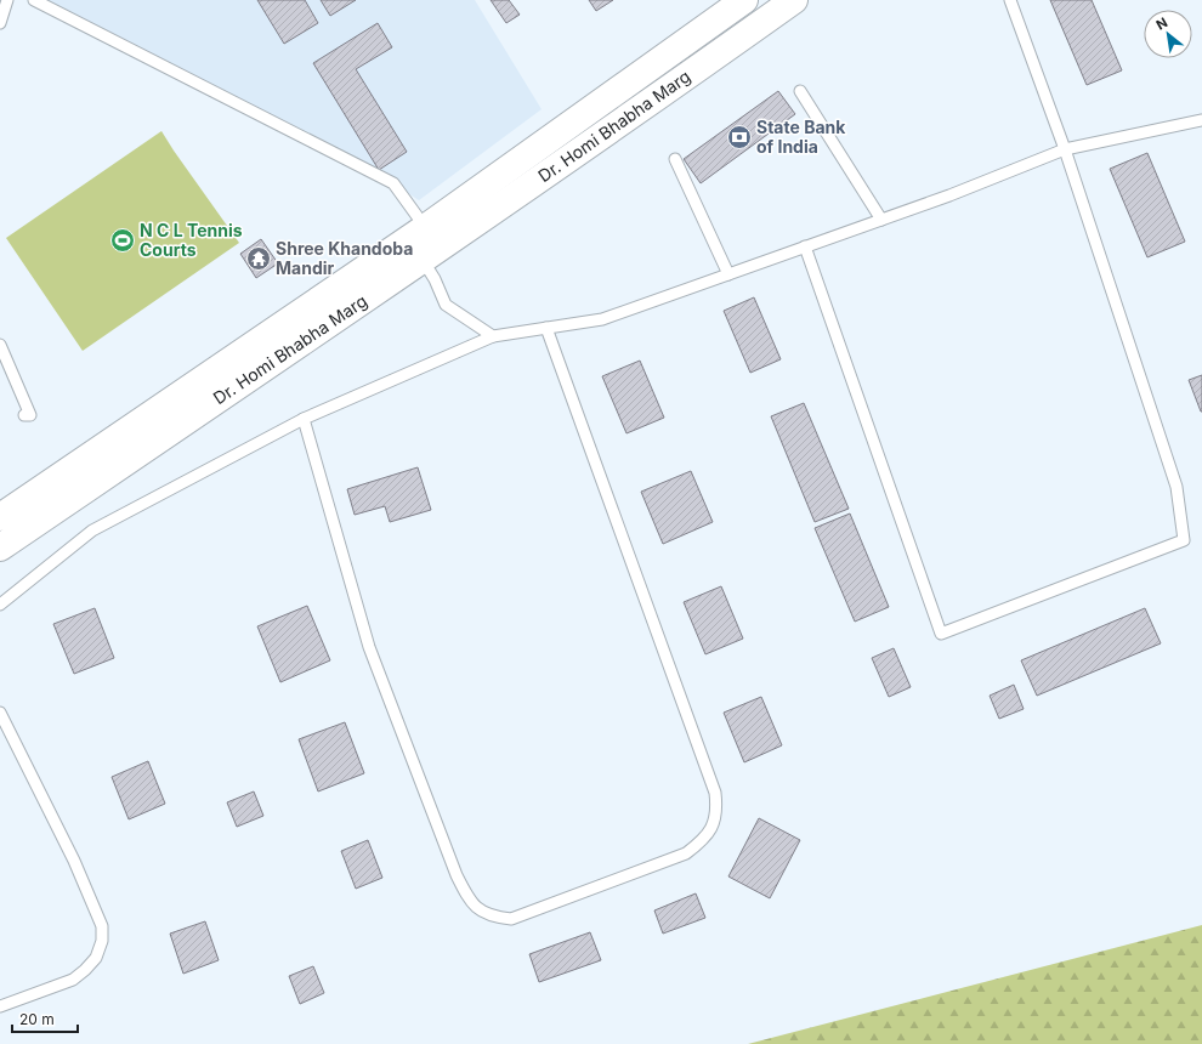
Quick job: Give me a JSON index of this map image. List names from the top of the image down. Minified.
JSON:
{"streets":{"main road":["Dr. Homi Bhabha Marg"]},"places":{"bank":["State Bank of India"],"sports":["N C L Tennis Courts"],"temple":["Shree Khandoba Mandir"]},"scale_bar":"20 m","north":"top left"}
